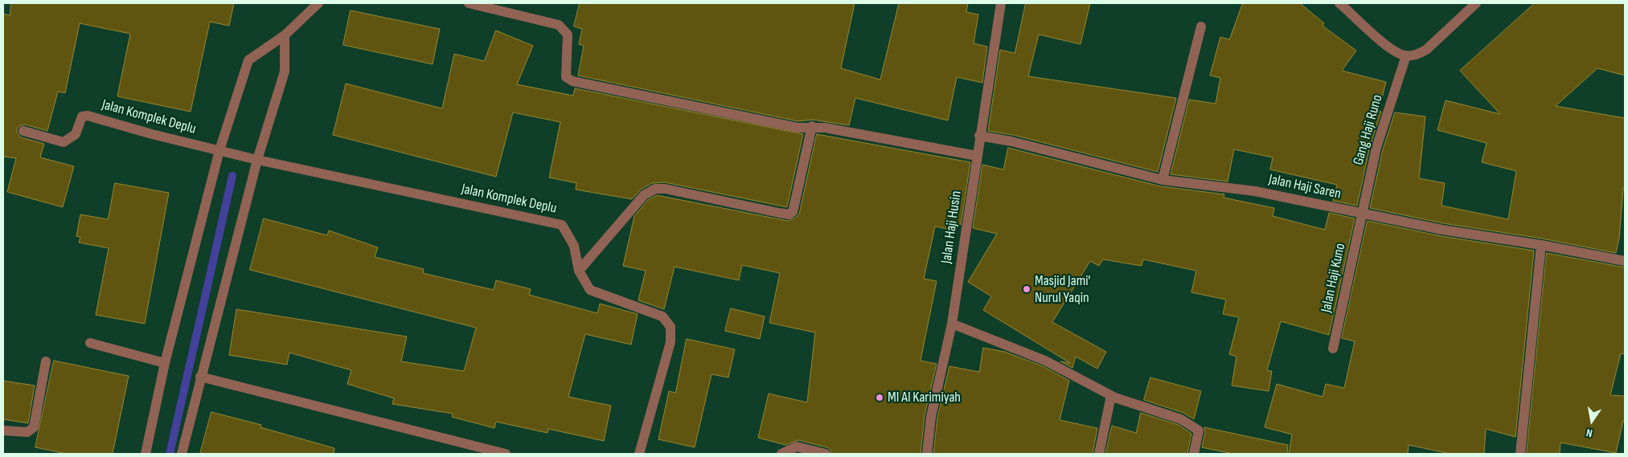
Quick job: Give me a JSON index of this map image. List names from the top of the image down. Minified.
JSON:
{"streets":{"street":["Jalan Komplek Deplu","Gang Haji Runo","Jalan Haji Saren","Jalan Haji Husin","Jalan Haji Kuno"]},"crossings":[["Gang Haji Runo","Jalan Haji Saren"],["Gang Haji Runo","Jalan Haji Kuno"],["Jalan Haji Saren","Jalan Haji Husin"],["Jalan Haji Saren","Jalan Haji Kuno"]],"places":["Masjid Jami' Nurul Yaqin","MI Al Karimiyah"],"north":"bottom"}
